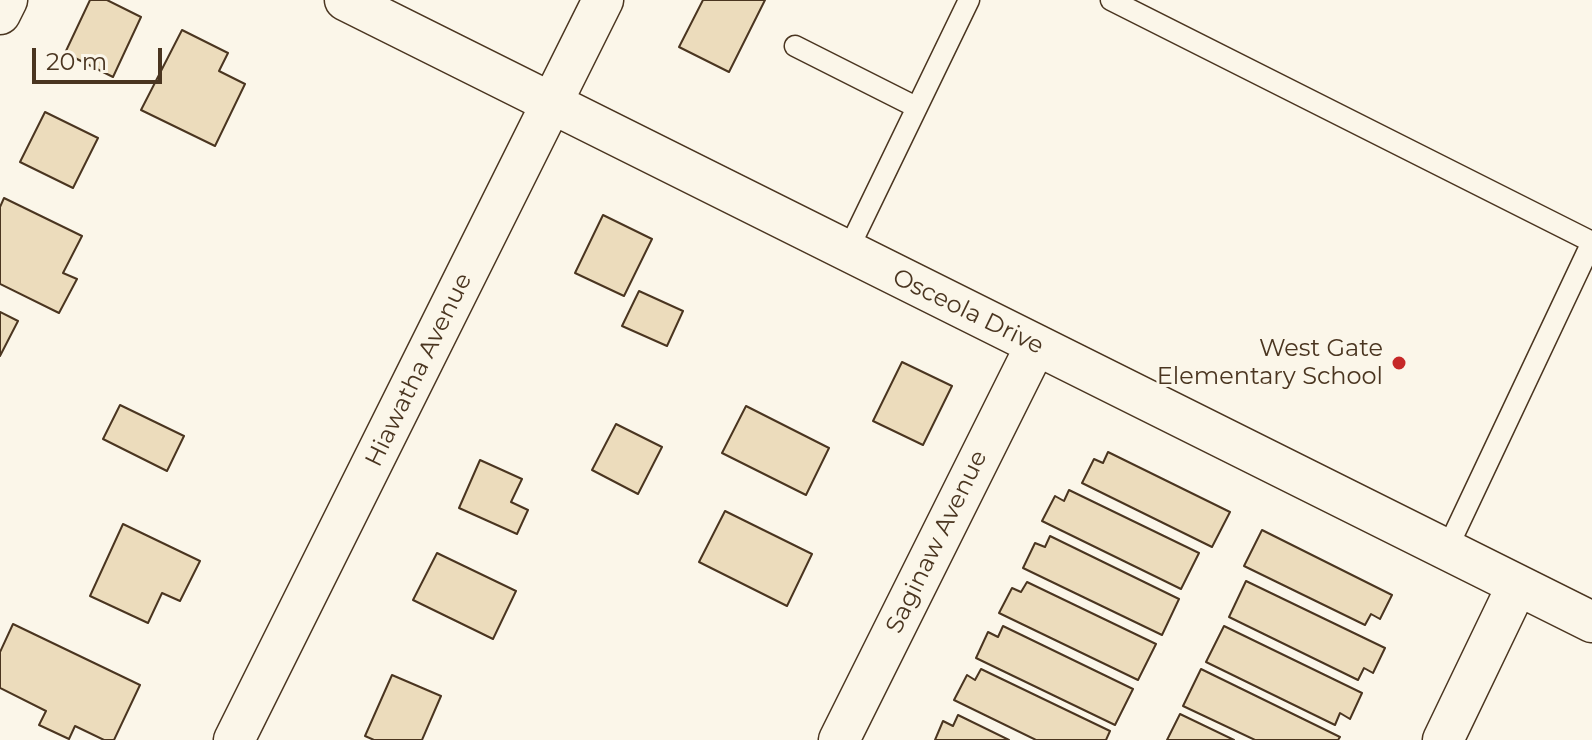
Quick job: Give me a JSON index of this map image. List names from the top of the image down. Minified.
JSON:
{"streets":{"street":["Osceola Drive","Hiawatha Avenue","Saginaw Avenue"]},"crossings":[["Osceola Drive","Hiawatha Avenue"],["Osceola Drive","Saginaw Avenue"]],"places":["West Gate Elementary School"],"scale_bar":"20 m"}
